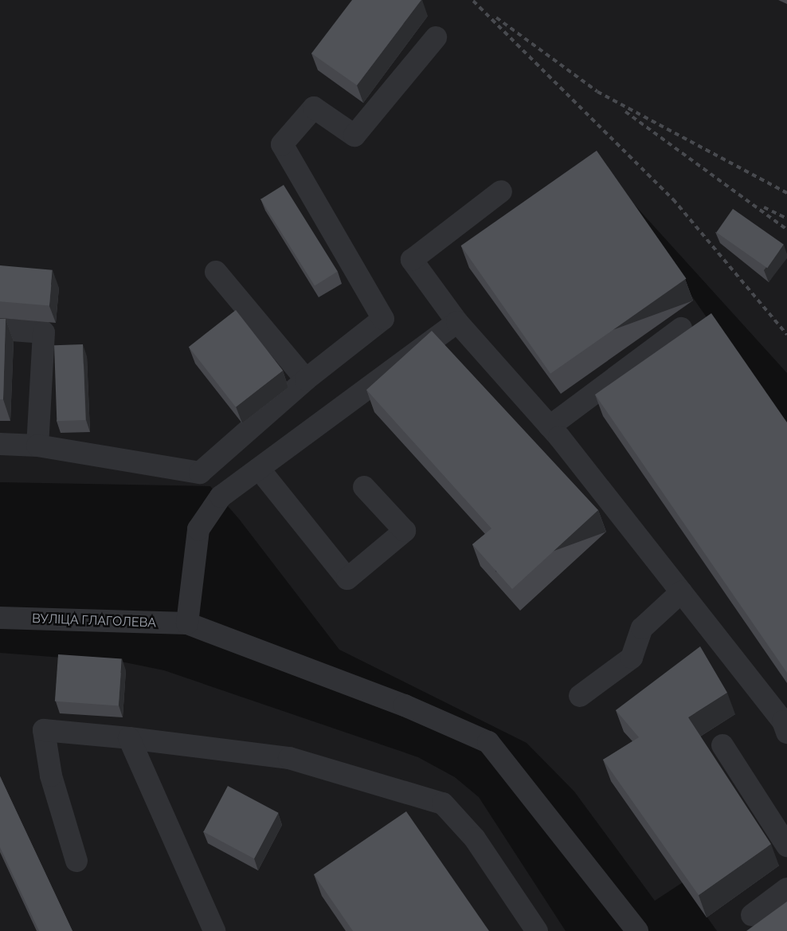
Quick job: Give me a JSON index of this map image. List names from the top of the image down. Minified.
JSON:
{"streets":{"street":["ВУЛІЦА ГЛАГОЛЕВА"]}}
